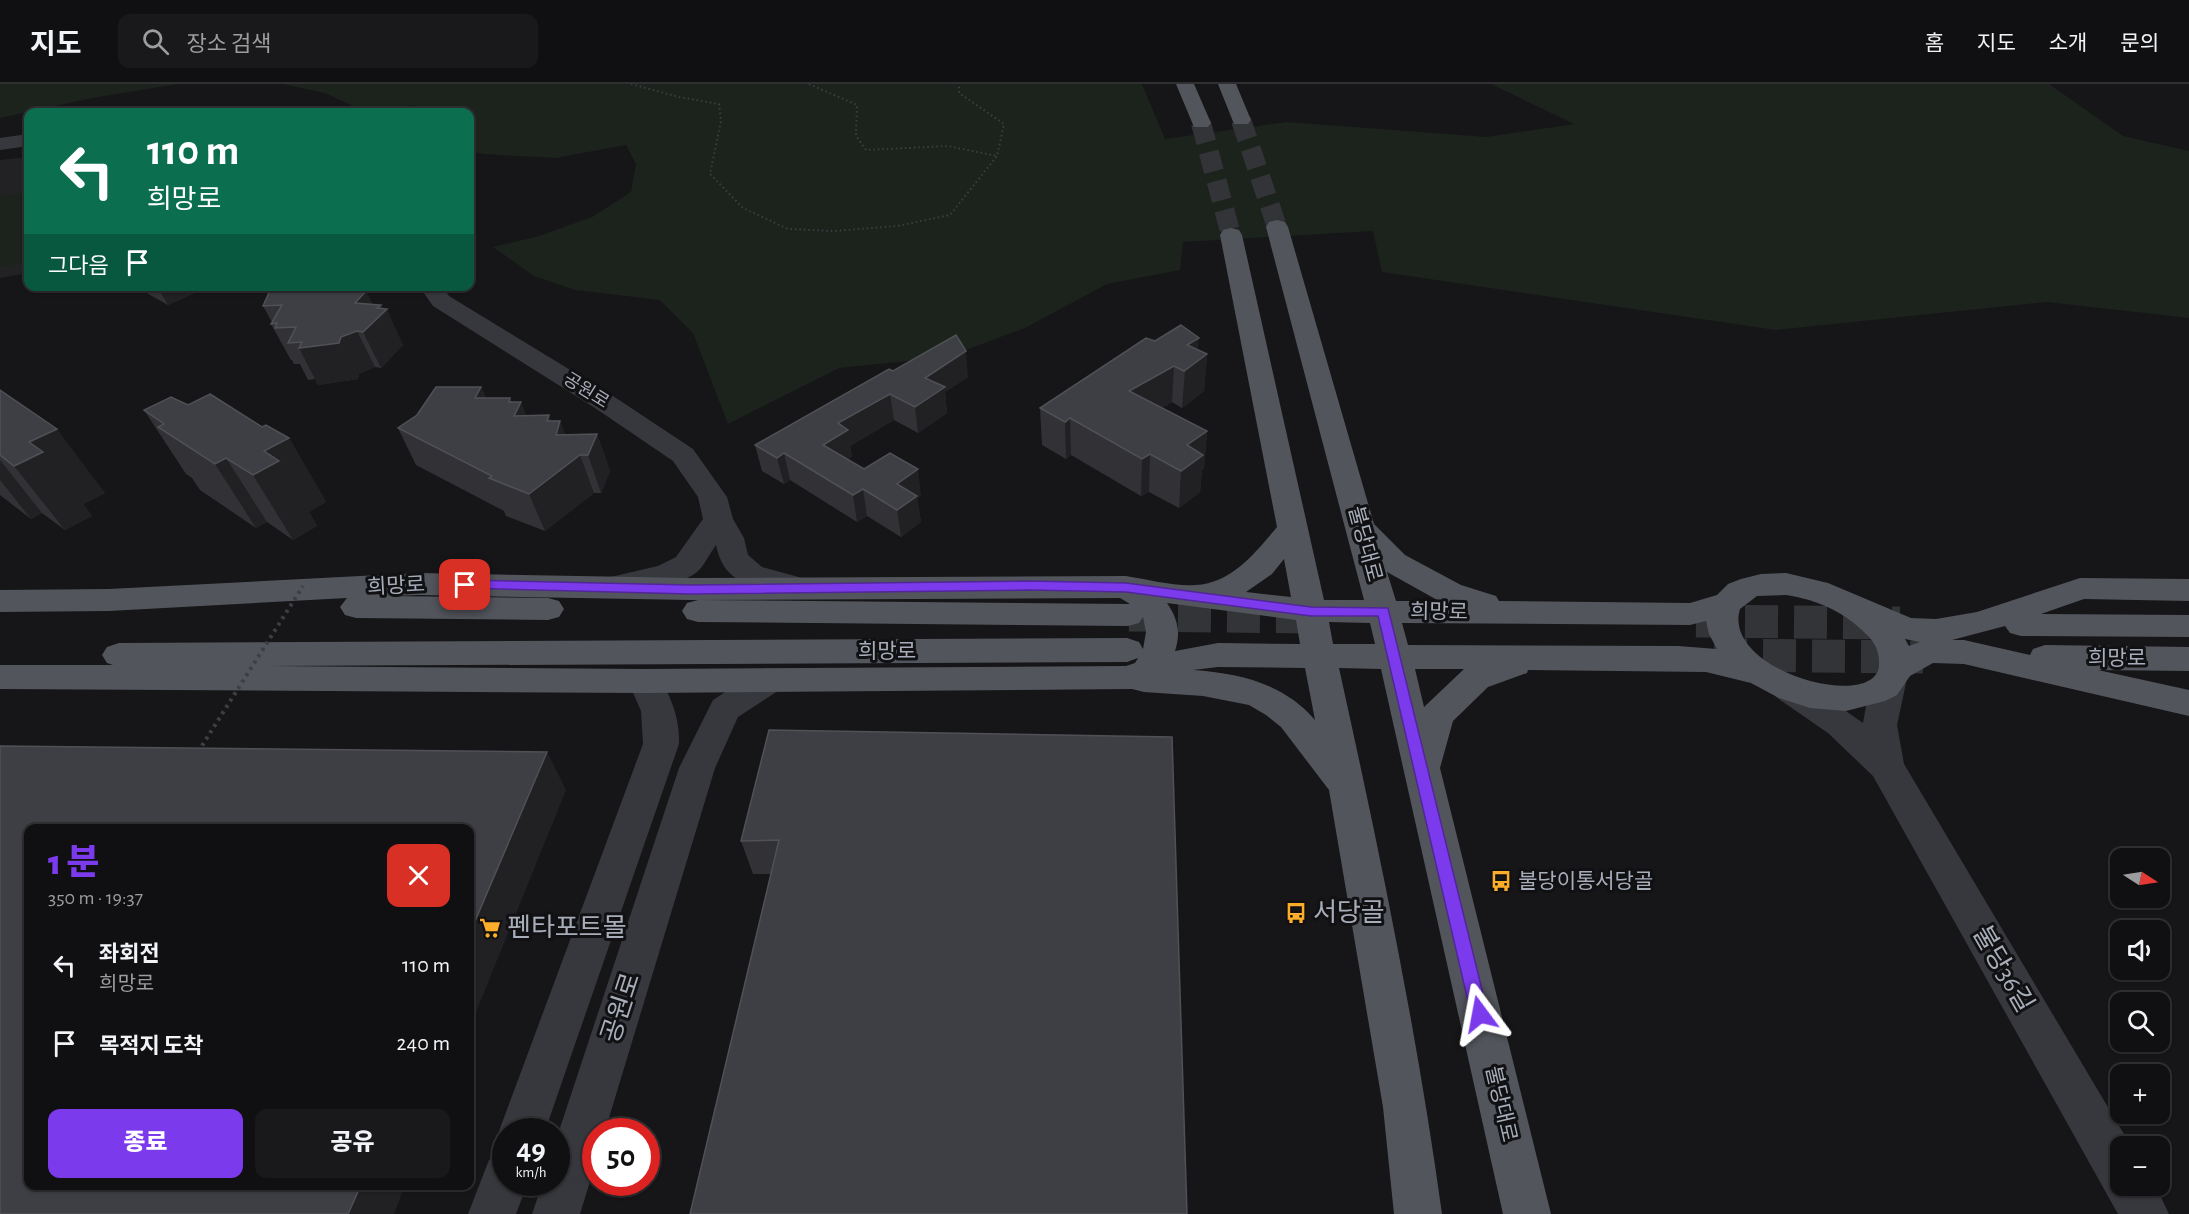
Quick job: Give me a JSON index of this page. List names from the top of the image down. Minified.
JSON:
{"streets":{"main road":["불당대로","희망로"],"street":["공원로","불당36길"]},"crossings":[["공원로","희망로"],["불당대로","희망로"],["희망로","불당36길"]],"places":{"bus stop":["불당이통서당골","서당골"],"supermarket":["펜타포트몰"]},"north":"right","page":{"header":"지도","search":"장소 검색","nav":["홈","지도","소개","문의"],"turn":["110 m","희망로"],"then":"그다음","heading":["1 분","350 m · 19:37"],"map_buttons":["+","−"],"list":[{"name":"좌회전","note":"희망로","value":"110 m"},{"name":"목적지 도착","value":"240 m"}],"buttons":["종료","공유"],"speed":"49 km/h","limit":"50"}}
